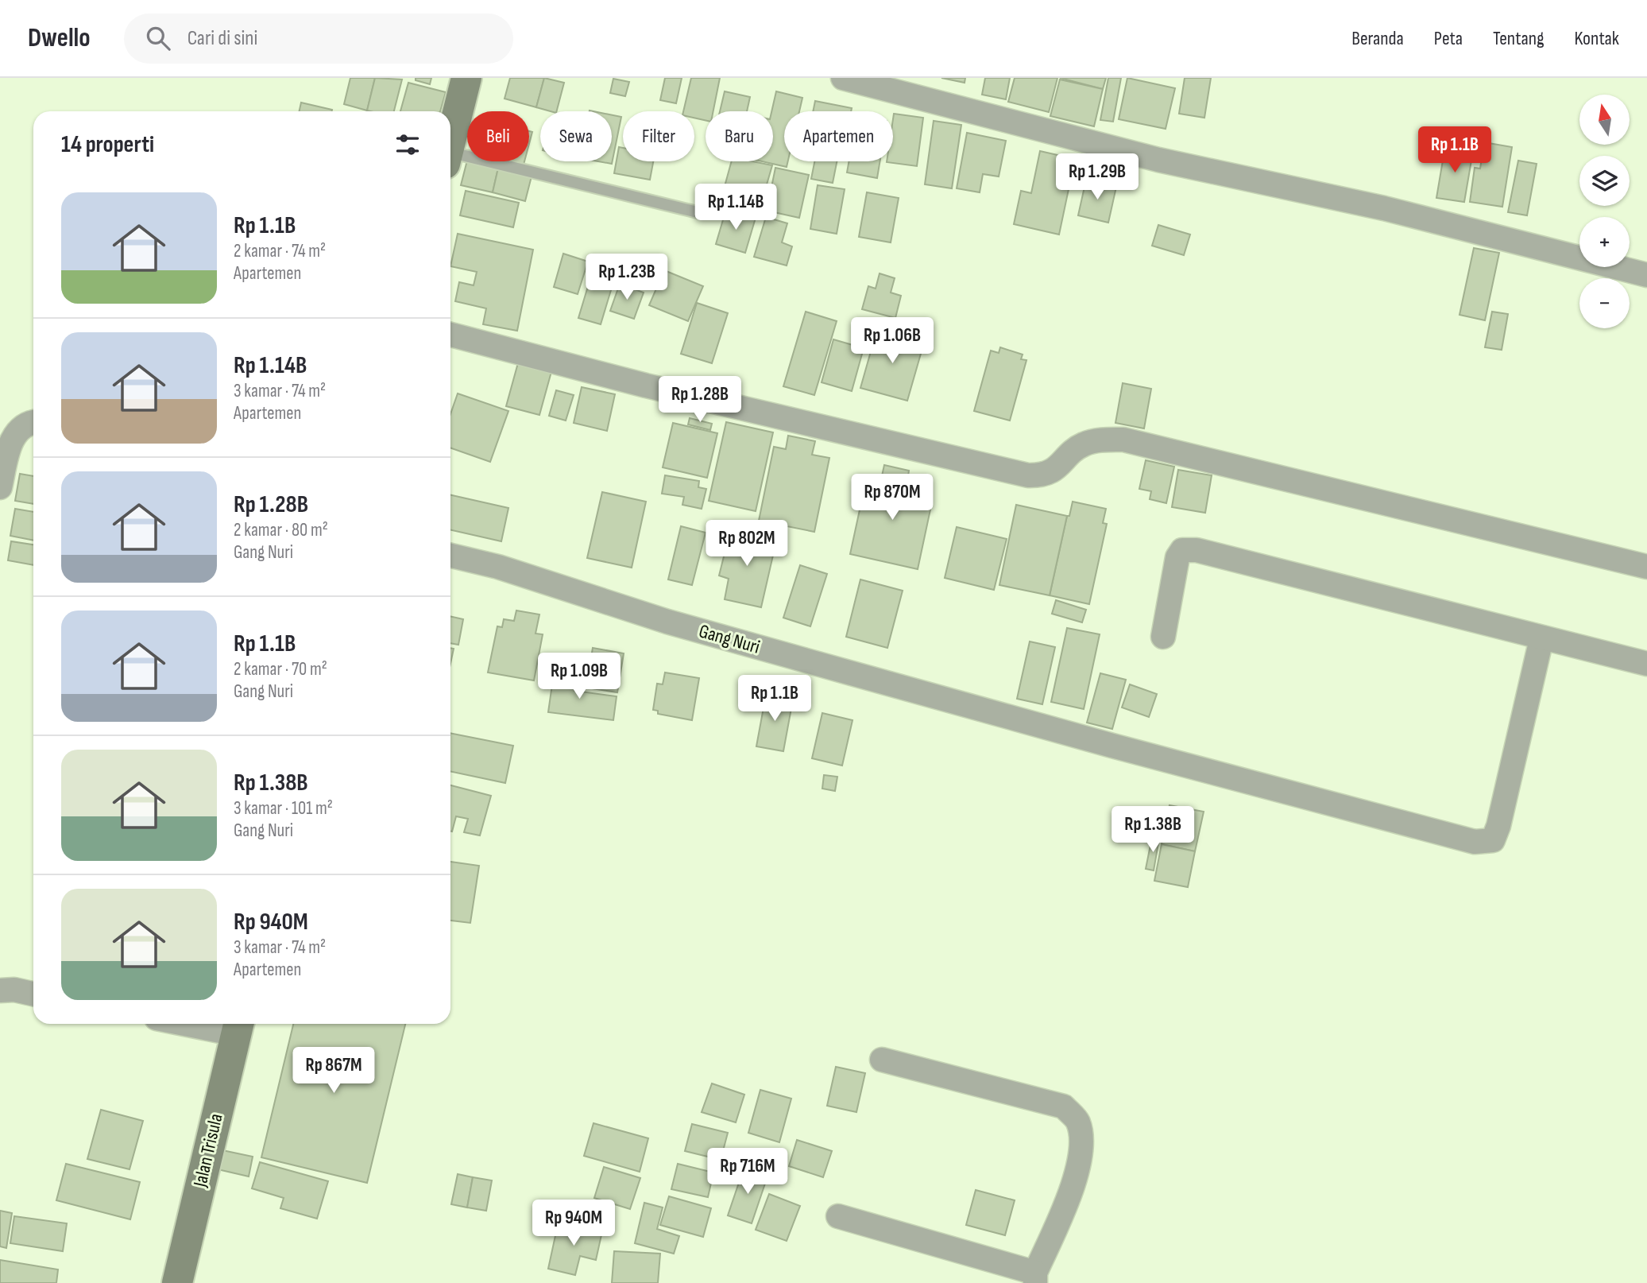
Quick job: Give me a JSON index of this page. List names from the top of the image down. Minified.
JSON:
{"streets":{"street":["Gang Nuri","Jalan Trisula"]},"north":"top","page":{"header":"Dwello","search":"Cari di sini","nav":["Beranda","Peta","Tentang","Kontak"],"map_buttons":["+","−"],"chip":["Beli","Sewa","Filter","Baru","Apartemen"],"heading":"14 properti","price":["Rp 1.1B","Rp 1.29B","Rp 1.14B","Rp 1.23B","Rp 1.06B","Rp 1.28B","Rp 870M","Rp 802M","Rp 1.09B","Rp 1.1B","Rp 1.38B","Rp 867M","Rp 716M","Rp 940M"],"list":[{"name":"Rp 1.1B","note":"2 kamar · 74 m² · Apartemen"},{"name":"Rp 1.14B","note":"3 kamar · 74 m² · Apartemen"},{"name":"Rp 1.28B","note":"2 kamar · 80 m² · Gang Nuri"},{"name":"Rp 1.1B","note":"2 kamar · 70 m² · Gang Nuri"},{"name":"Rp 1.38B","note":"3 kamar · 101 m² · Gang Nuri"},{"name":"Rp 940M","note":"3 kamar · 74 m² · Apartemen"}]}}
